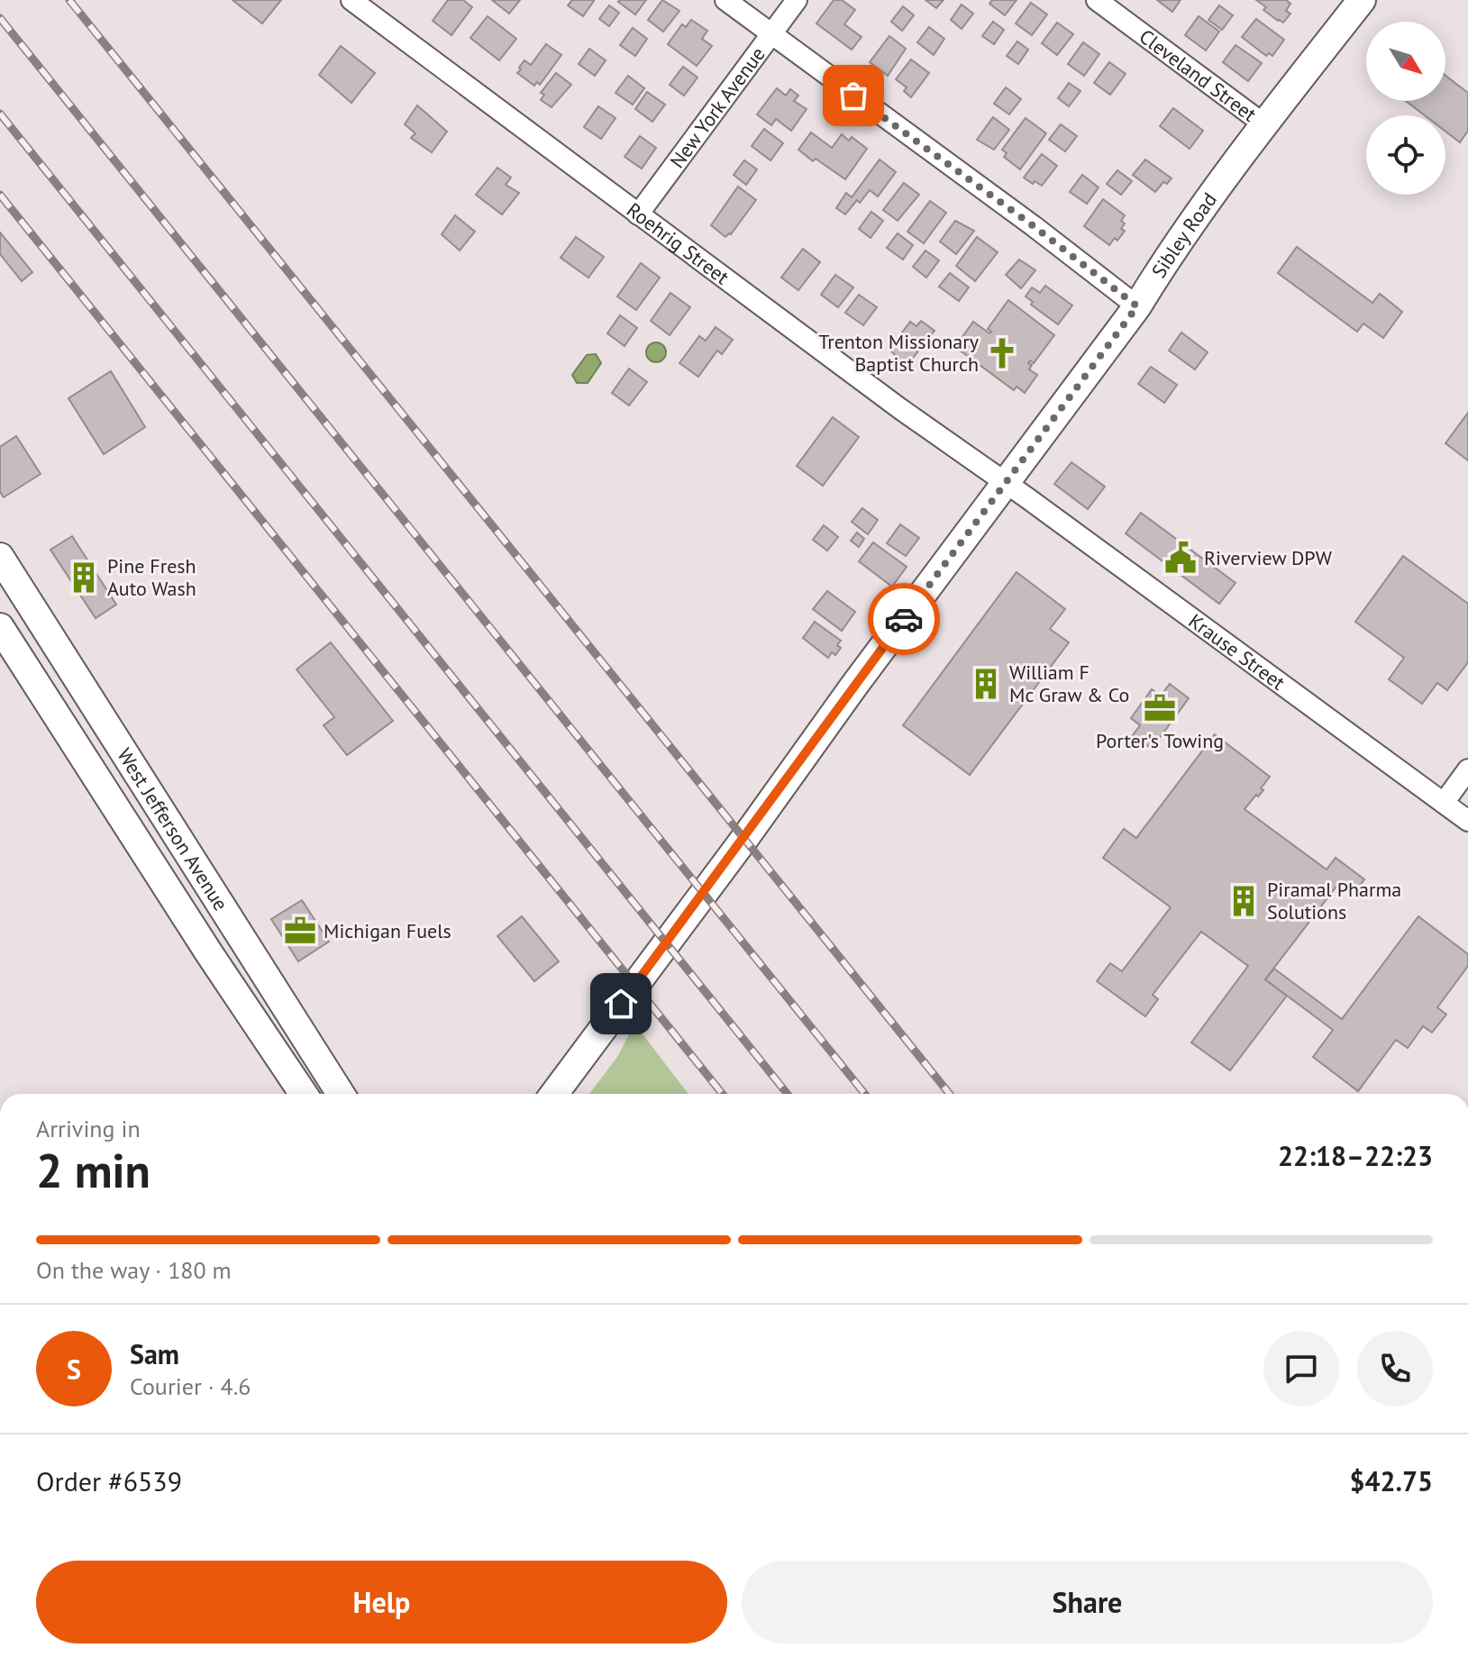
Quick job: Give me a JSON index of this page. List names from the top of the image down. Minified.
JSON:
{"streets":{"main road":["Sibley Road","West Jefferson Avenue"],"street":["Cleveland Street","New York Avenue","Roehrig Street","Krause Street"]},"crossings":[["Cleveland Street","Sibley Road"],["New York Avenue","Roehrig Street"],["Sibley Road","Roehrig Street"],["Sibley Road","Krause Street"],["Roehrig Street","Krause Street"]],"places":{"church":["Trenton Missionary Baptist Church"],"public building":["Riverview DPW"],"building":["Pine Fresh Auto Wash","William F Mc Graw & Co","Piramal Pharma Solutions"],"office":["Porter's Towing","Michigan Fuels"]},"north":"bottom right","page":{"heading":["2 min","Arriving in","22:18–22:23"],"panel":["Sam","Courier · 4.6","Order #6539","$42.75"],"bar":"On the way · 180 m","round":"S","buttons":["Help","Share"]}}
